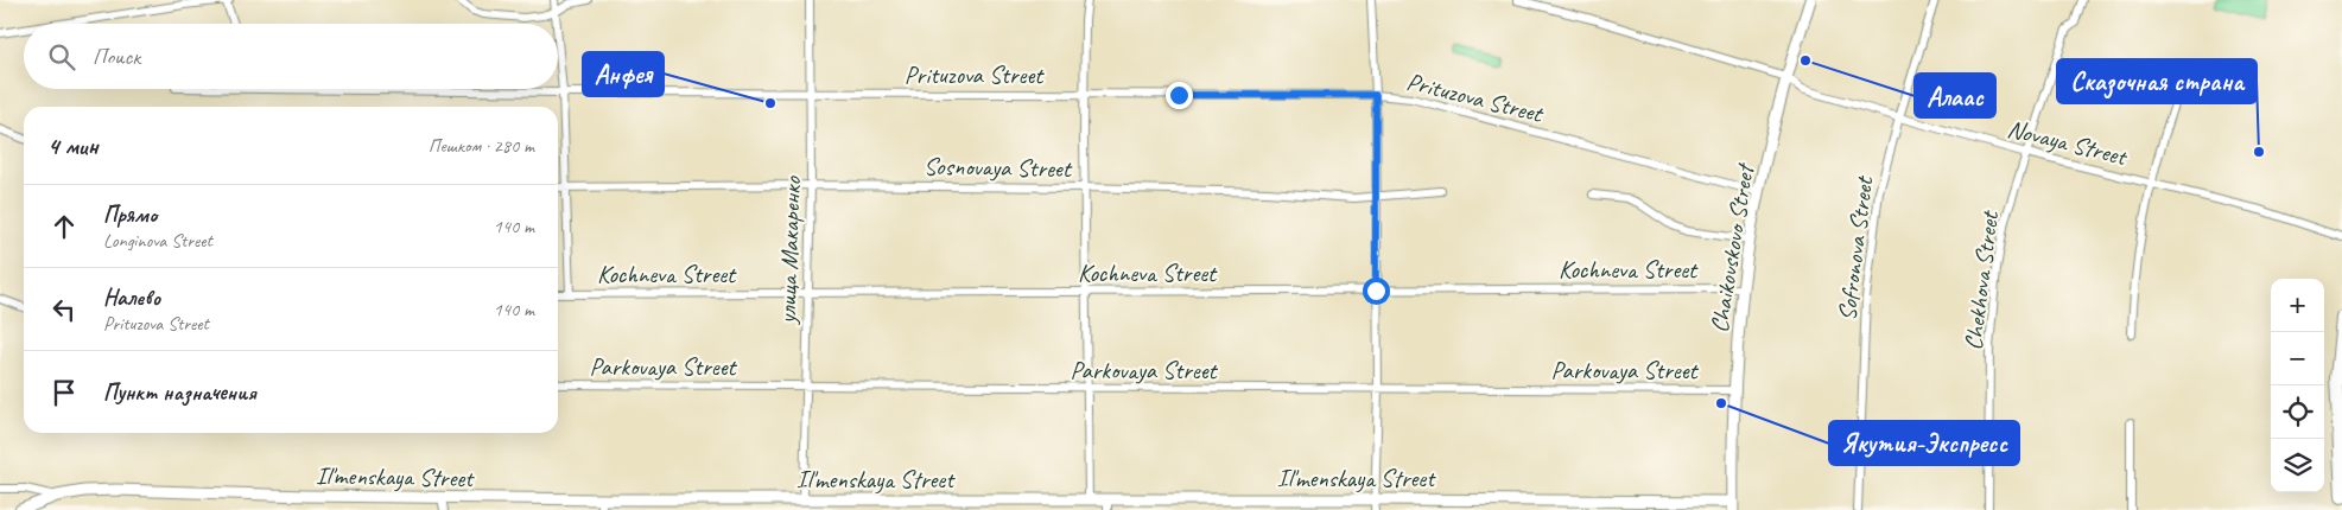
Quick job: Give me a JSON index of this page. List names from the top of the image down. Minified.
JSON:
{"streets":{"main road":["Chaikovskovo Street","Il'menskaya Street"],"street":["Prituzova Street","Novaya Street","Sosnovaya Street","Sofronova Street","улица Макаренко","Kochneva Street","Chekhova Street","Parkovaya Street"]},"crossings":[["Prituzova Street","Chaikovskovo Street"],["Prituzova Street","улица Макаренко"],["Novaya Street","Chaikovskovo Street"],["Novaya Street","Sofronova Street"],["Novaya Street","Chekhova Street"],["Sosnovaya Street","улица Макаренко"],["Chaikovskovo Street","Kochneva Street"],["Chaikovskovo Street","Parkovaya Street"],["Chaikovskovo Street","Il'menskaya Street"],["улица Макаренко","Kochneva Street"],["улица Макаренко","Parkovaya Street"],["улица Макаренко","Il'menskaya Street"]],"places":["Алаас","Анфея","Сказочная страна","Якутия-Экспресс"],"page":{"search":"Поиск","heading":["4 мин","Пешком · 280 m"],"list":[["Прямо","Longinova Street","140 m"],["Налево","Prituzova Street","140 m"],"Пункт назначения"],"map_buttons":["+","−"]}}
